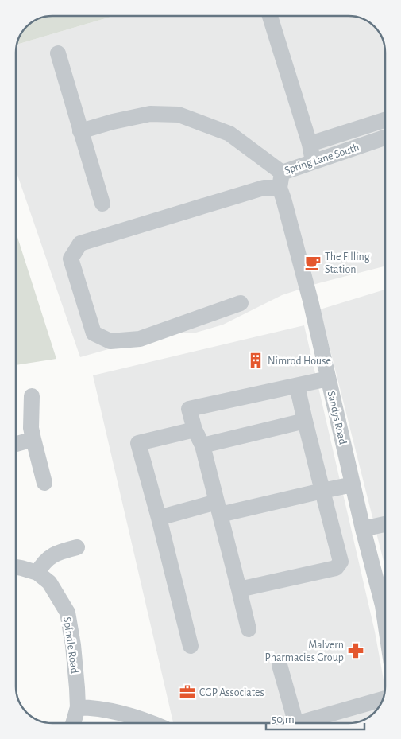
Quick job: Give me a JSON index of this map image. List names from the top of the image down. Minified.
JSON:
{"streets":{"street":["Spring Lane South","Sandys Road","Spindle Road"]},"crossings":[["Spring Lane South","Sandys Road"]],"places":{"cafe":["The Filling Station"],"building":["Nimrod House"],"pharmacy":["Malvern Pharmacies Group"],"office":["CGP Associates"]},"scale_bar":"50 m"}
